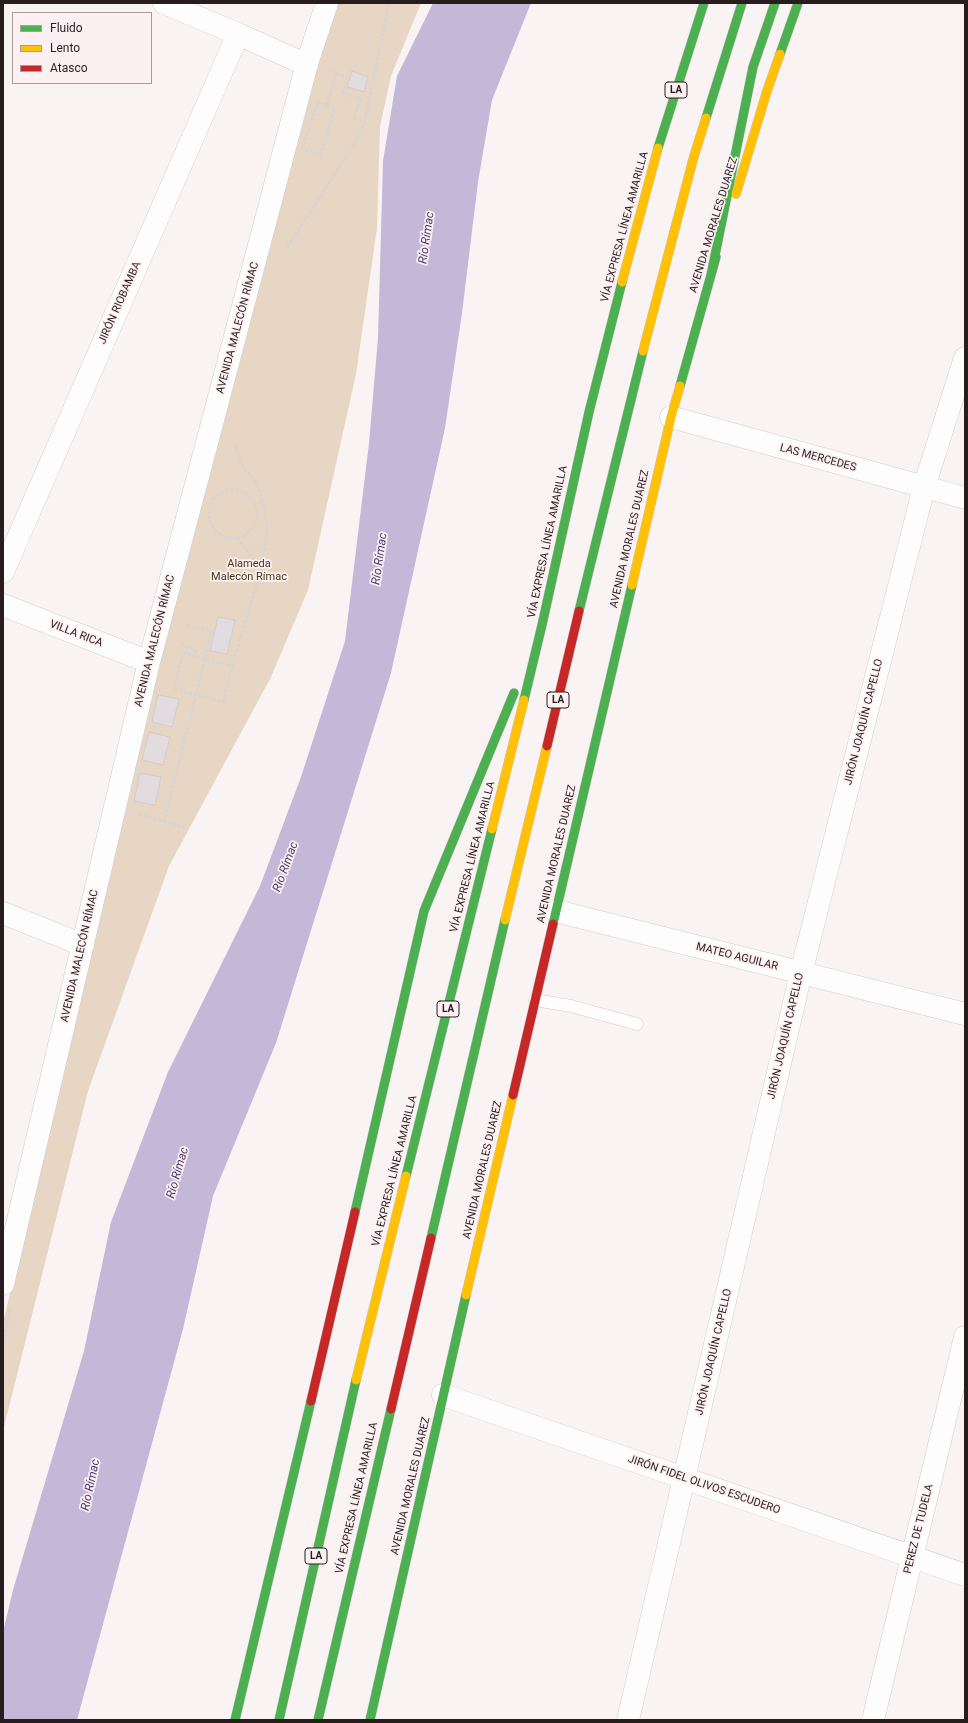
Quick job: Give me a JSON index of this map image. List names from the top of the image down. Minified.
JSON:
{"streets":{"main road":["LA","AVENIDA MORALES DUAREZ","VÍA EXPRESA LÍNEA AMARILLA"],"street":["JIRÓN RIOBAMBA","AVENIDA MALECÓN RÍMAC","LAS MERCEDES","VILLA RICA","JIRÓN JOAQUÍN CAPELLO","MATEO AGUILAR","JIRÓN FIDEL OLIVOS ESCUDERO","PEREZ DE TUDELA"]},"crossings":[["AVENIDA MORALES DUAREZ","LAS MERCEDES"],["AVENIDA MORALES DUAREZ","MATEO AGUILAR"],["AVENIDA MORALES DUAREZ","JIRÓN FIDEL OLIVOS ESCUDERO"],["AVENIDA MALECÓN RÍMAC","VILLA RICA"],["LAS MERCEDES","JIRÓN JOAQUÍN CAPELLO"],["JIRÓN JOAQUÍN CAPELLO","MATEO AGUILAR"],["JIRÓN JOAQUÍN CAPELLO","JIRÓN FIDEL OLIVOS ESCUDERO"],["JIRÓN FIDEL OLIVOS ESCUDERO","PEREZ DE TUDELA"]],"water":["Río Rímac"],"parks":["Alameda Malecón Rímac"],"legend":["Fluido","Lento","Atasco"]}
